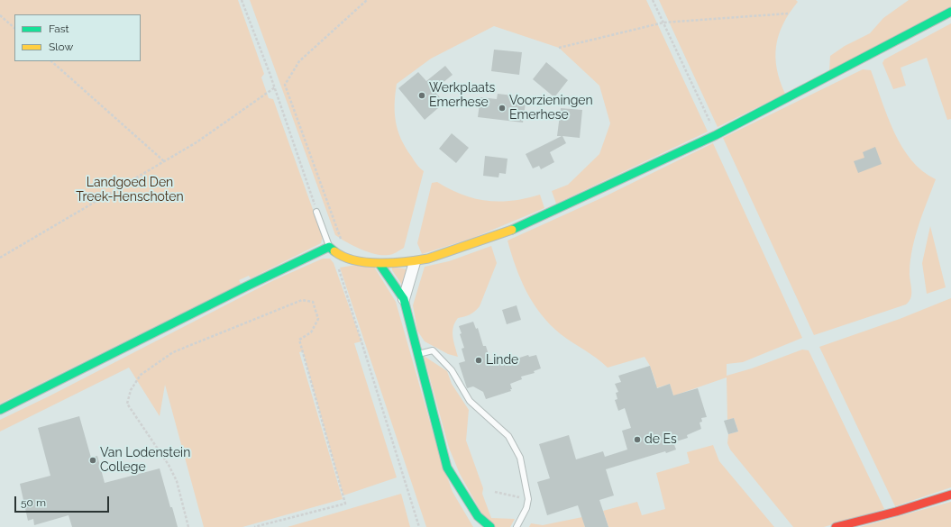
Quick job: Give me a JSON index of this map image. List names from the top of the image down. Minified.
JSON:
{"parks":["Landgoed Den Treek-Henschoten"],"places":["Werkplaats Emerhese","Voorzieningen Emerhese","Linde","de Es","Van Lodenstein College"],"legend":["Fast","Slow"],"scale_bar":"50 m"}
